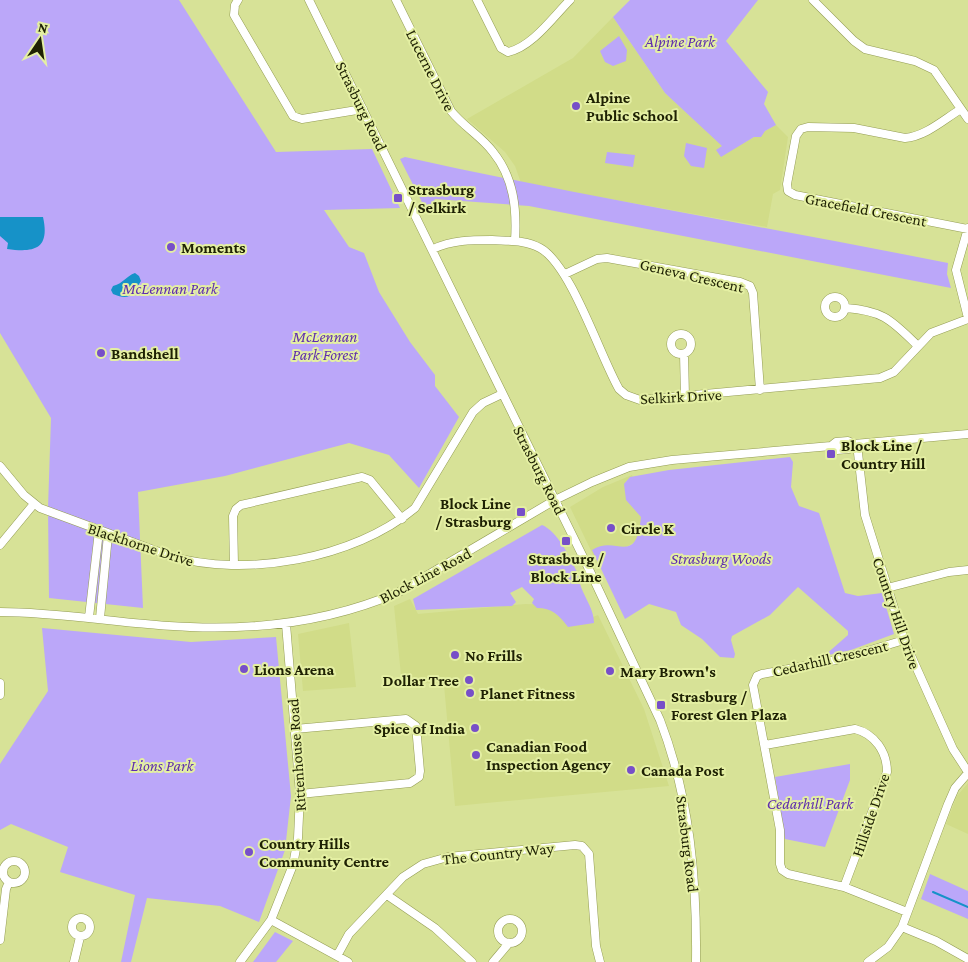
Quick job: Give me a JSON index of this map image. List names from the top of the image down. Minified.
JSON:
{"streets":{"street":["Lucerne Drive","Strasburg Road","Gracefield Crescent","Geneva Crescent","Selkirk Drive","Blackhorne Drive","Block Line Road","Country Hill Drive","Cedarhill Crescent","Rittenhouse Road","Hillside Drive","The Country Way"]},"crossings":[["Lucerne Drive","Selkirk Drive"],["Strasburg Road","Selkirk Drive"],["Strasburg Road","Blackhorne Drive"],["Strasburg Road","Block Line Road"],["Geneva Crescent","Selkirk Drive"],["Block Line Road","Country Hill Drive"],["Block Line Road","Rittenhouse Road"],["Country Hill Drive","Cedarhill Crescent"],["Cedarhill Crescent","Hillside Drive"]],"parks":["Alpine Park","McLennan Park","McLennan Park Forest","Strasburg Woods","Lions Park","Cedarhill Park"],"places":{"other":["Alpine Public School","Moments","Bandshell","Circle K","No Frills","Lions Arena","Mary Brown's","Dollar Tree","Planet Fitness","Spice of India","Canadian Food Inspection Agency","Canada Post","Country Hills Community Centre"],"transit":["Strasburg / Selkirk","Block Line / Country Hill","Block Line / Strasburg","Strasburg / Block Line","Strasburg / Forest Glen Plaza"]},"north":"top"}
